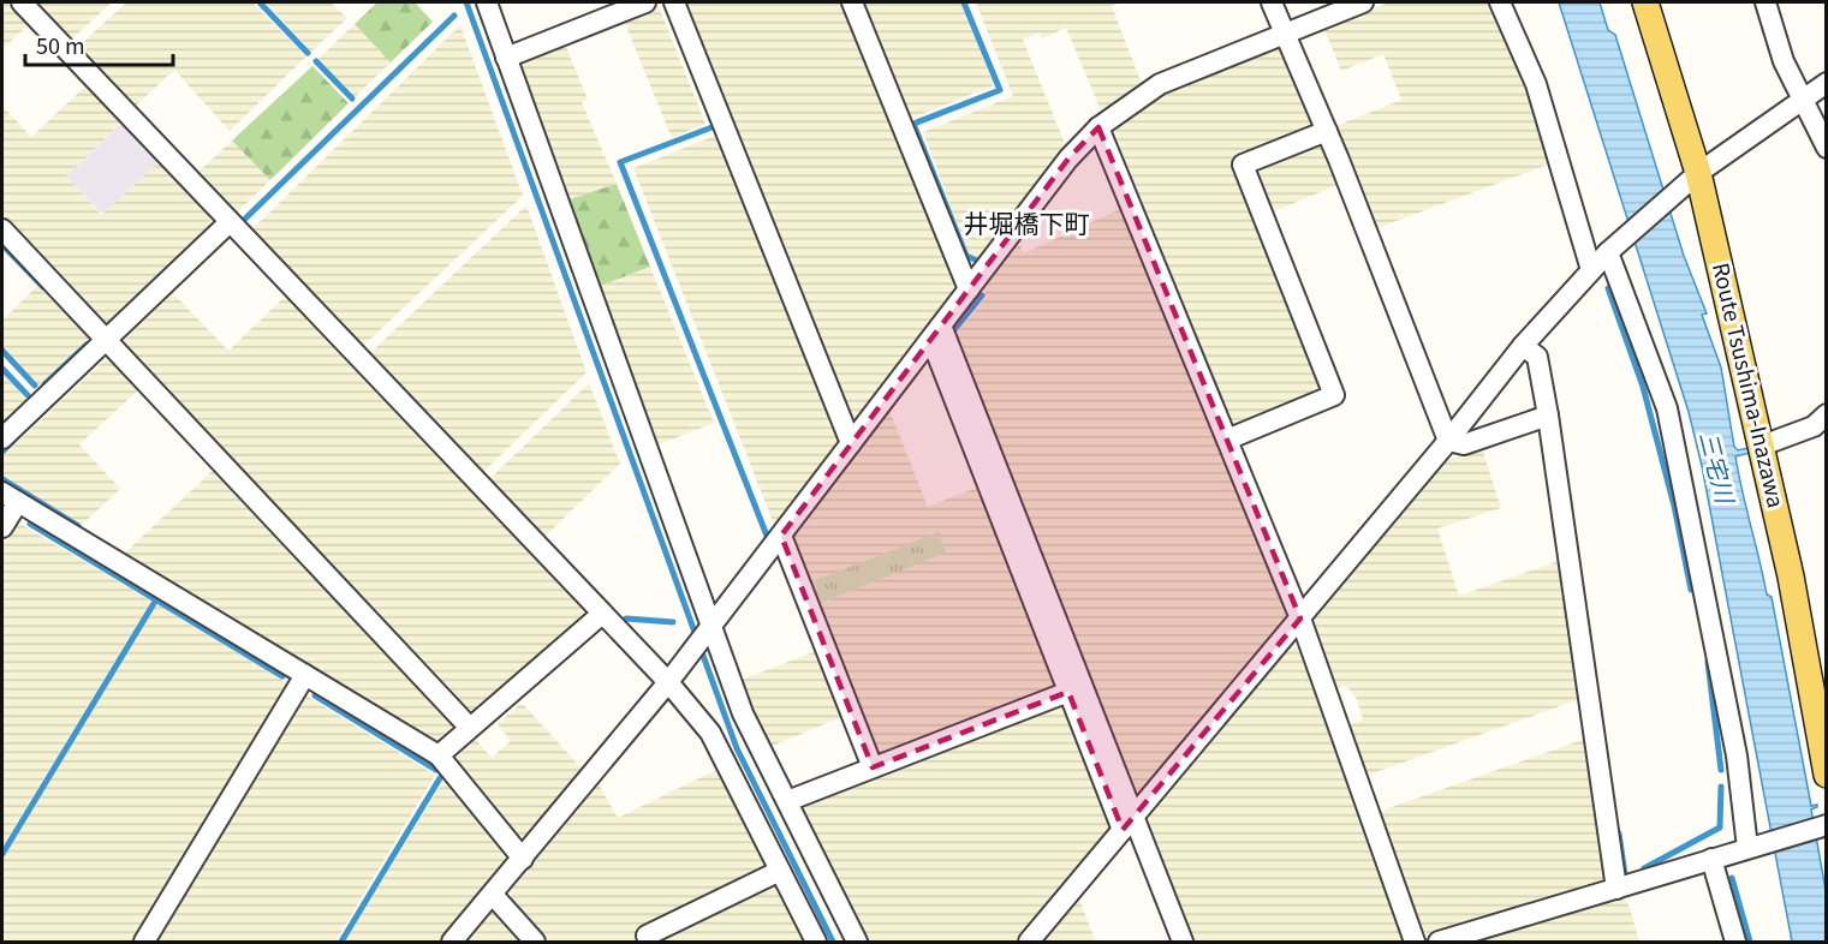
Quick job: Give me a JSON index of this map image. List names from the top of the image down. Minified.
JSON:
{"streets":{"main road":["Route Tsushima-Inazawa"]},"districts":["井堀橋下町"],"water":["三宅川"],"scale_bar":"50 m"}
